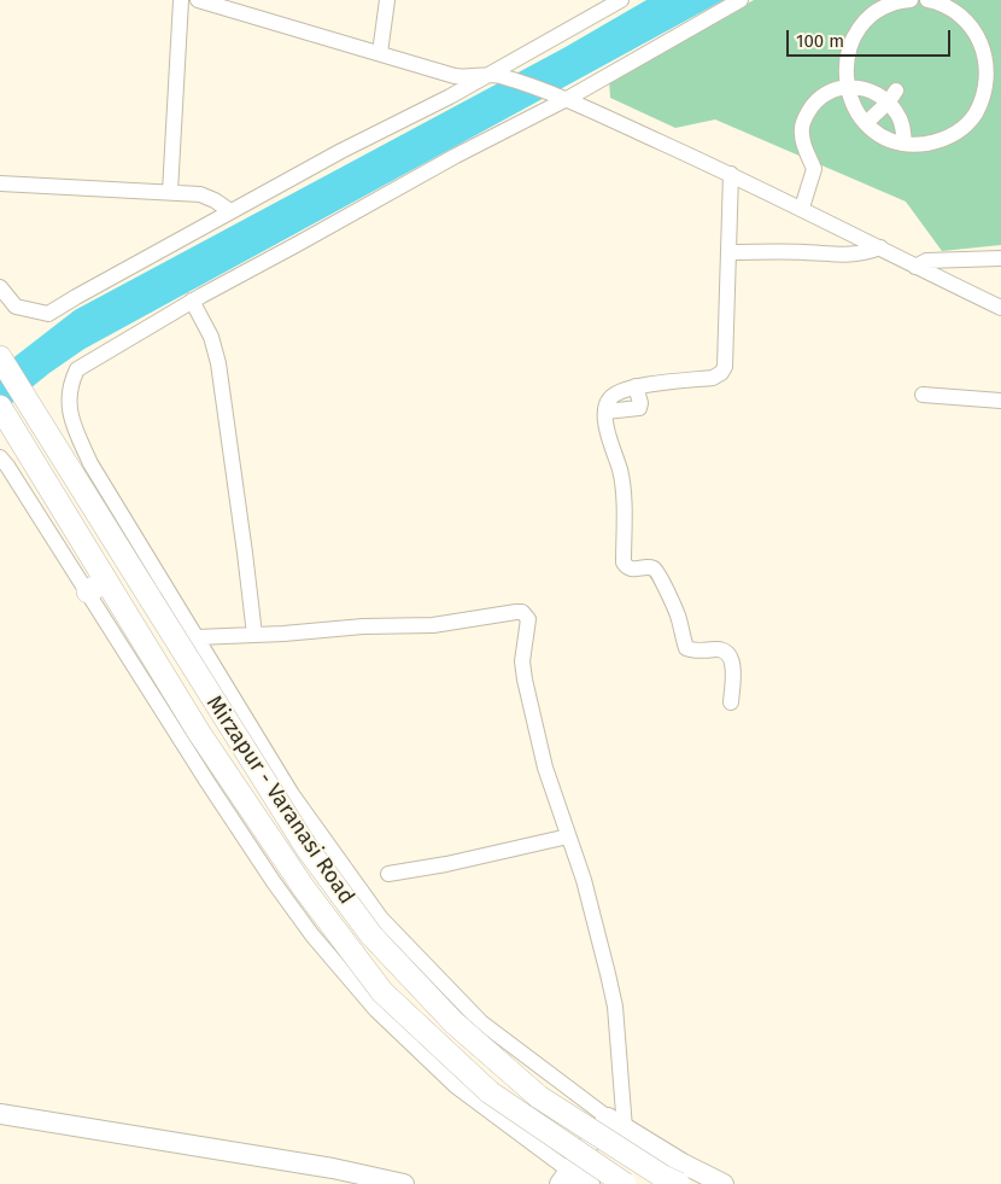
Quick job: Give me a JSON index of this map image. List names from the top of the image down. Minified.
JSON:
{"streets":{"highway":["Mirzapur - Varanasi Road"]},"scale_bar":"100 m"}
